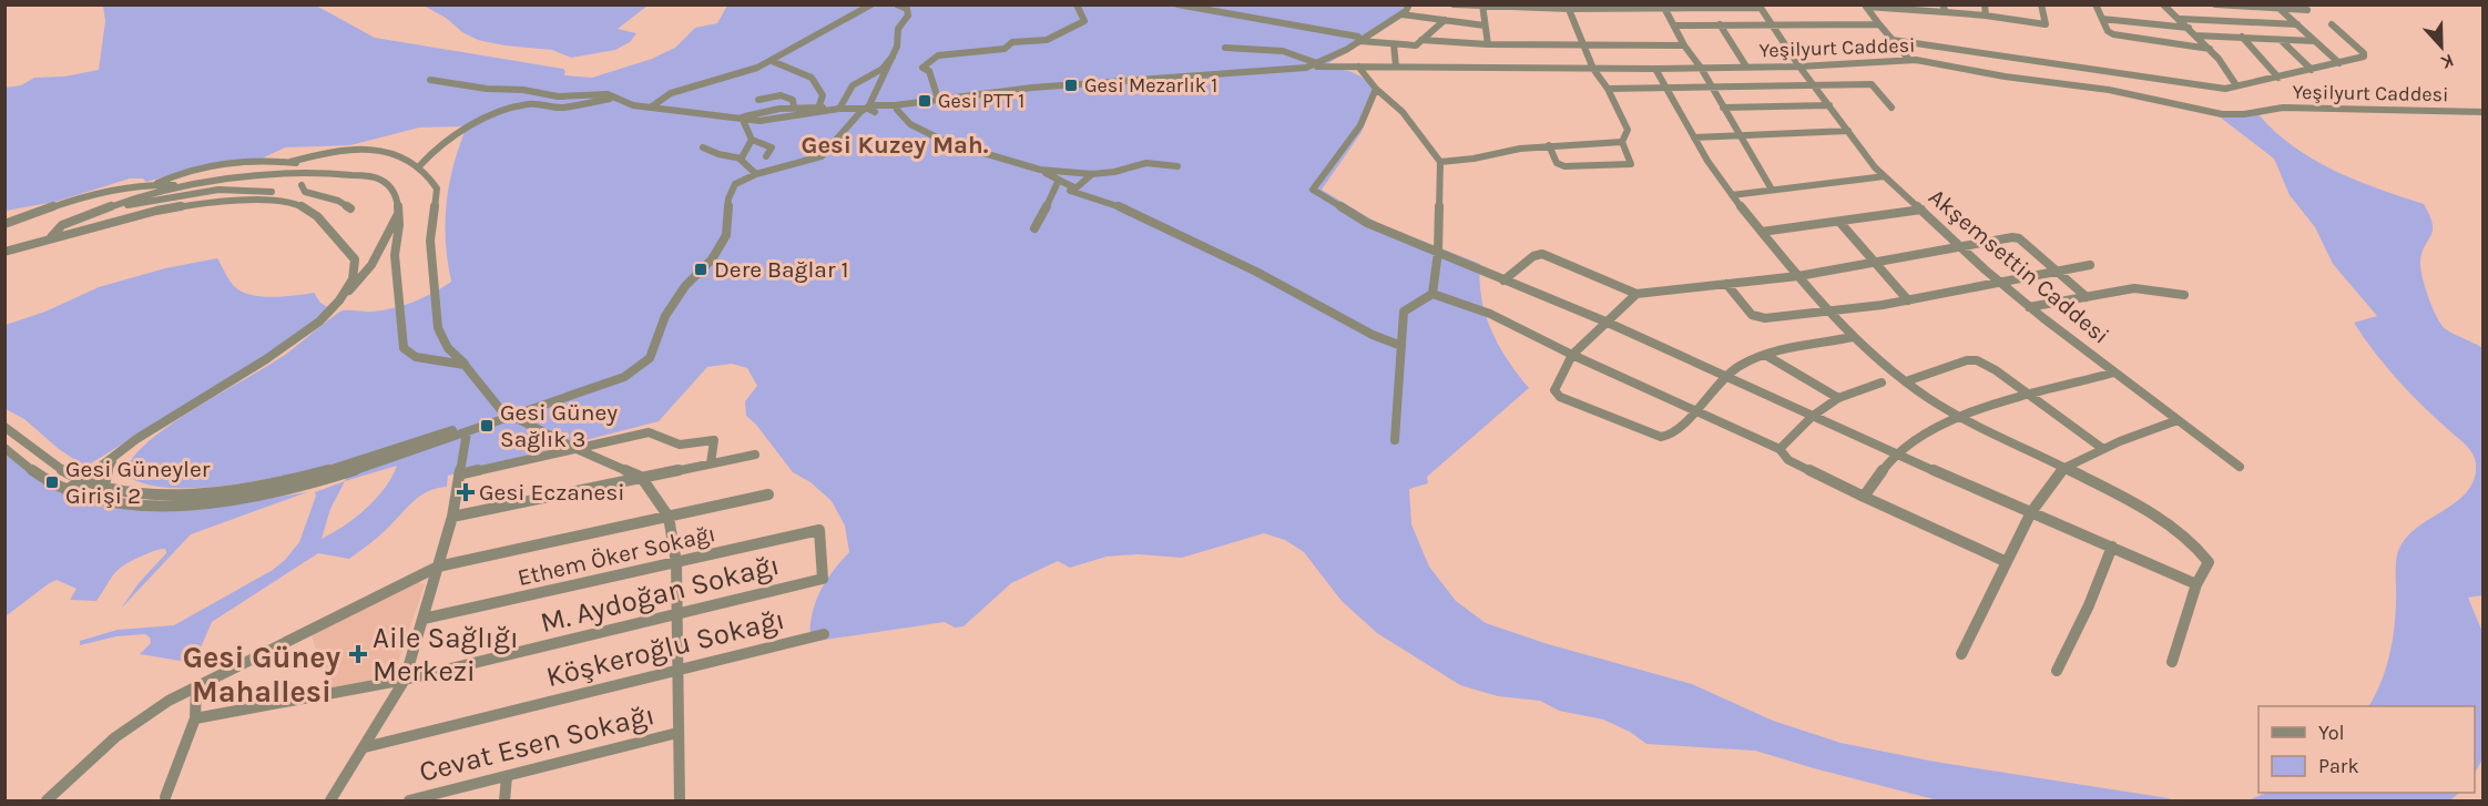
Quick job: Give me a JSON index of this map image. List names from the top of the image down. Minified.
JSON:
{"streets":{"street":["Yeşilyurt Caddesi","Akşemsettin Caddesi","Ethem Öker Sokağı","M. Aydoğan Sokağı","Köşkeroğlu Sokağı","Cevat Esen Sokağı"]},"crossings":[["Yeşilyurt Caddesi","Akşemsettin Caddesi"],["Ethem Öker Sokağı","M. Aydoğan Sokağı"]],"districts":["Gesi Kuzey Mah.","Gesi Güney Mahallesi"],"places":{"transit":["Gesi Mezarlık 1","Gesi PTT 1","Dere Bağlar 1","Gesi Güney Sağlık 3","Gesi Güneyler Girişi 2"],"health":["Gesi Eczanesi","Aile Sağlığı Merkezi"]},"legend":["Yol","Park"],"north":"bottom"}
